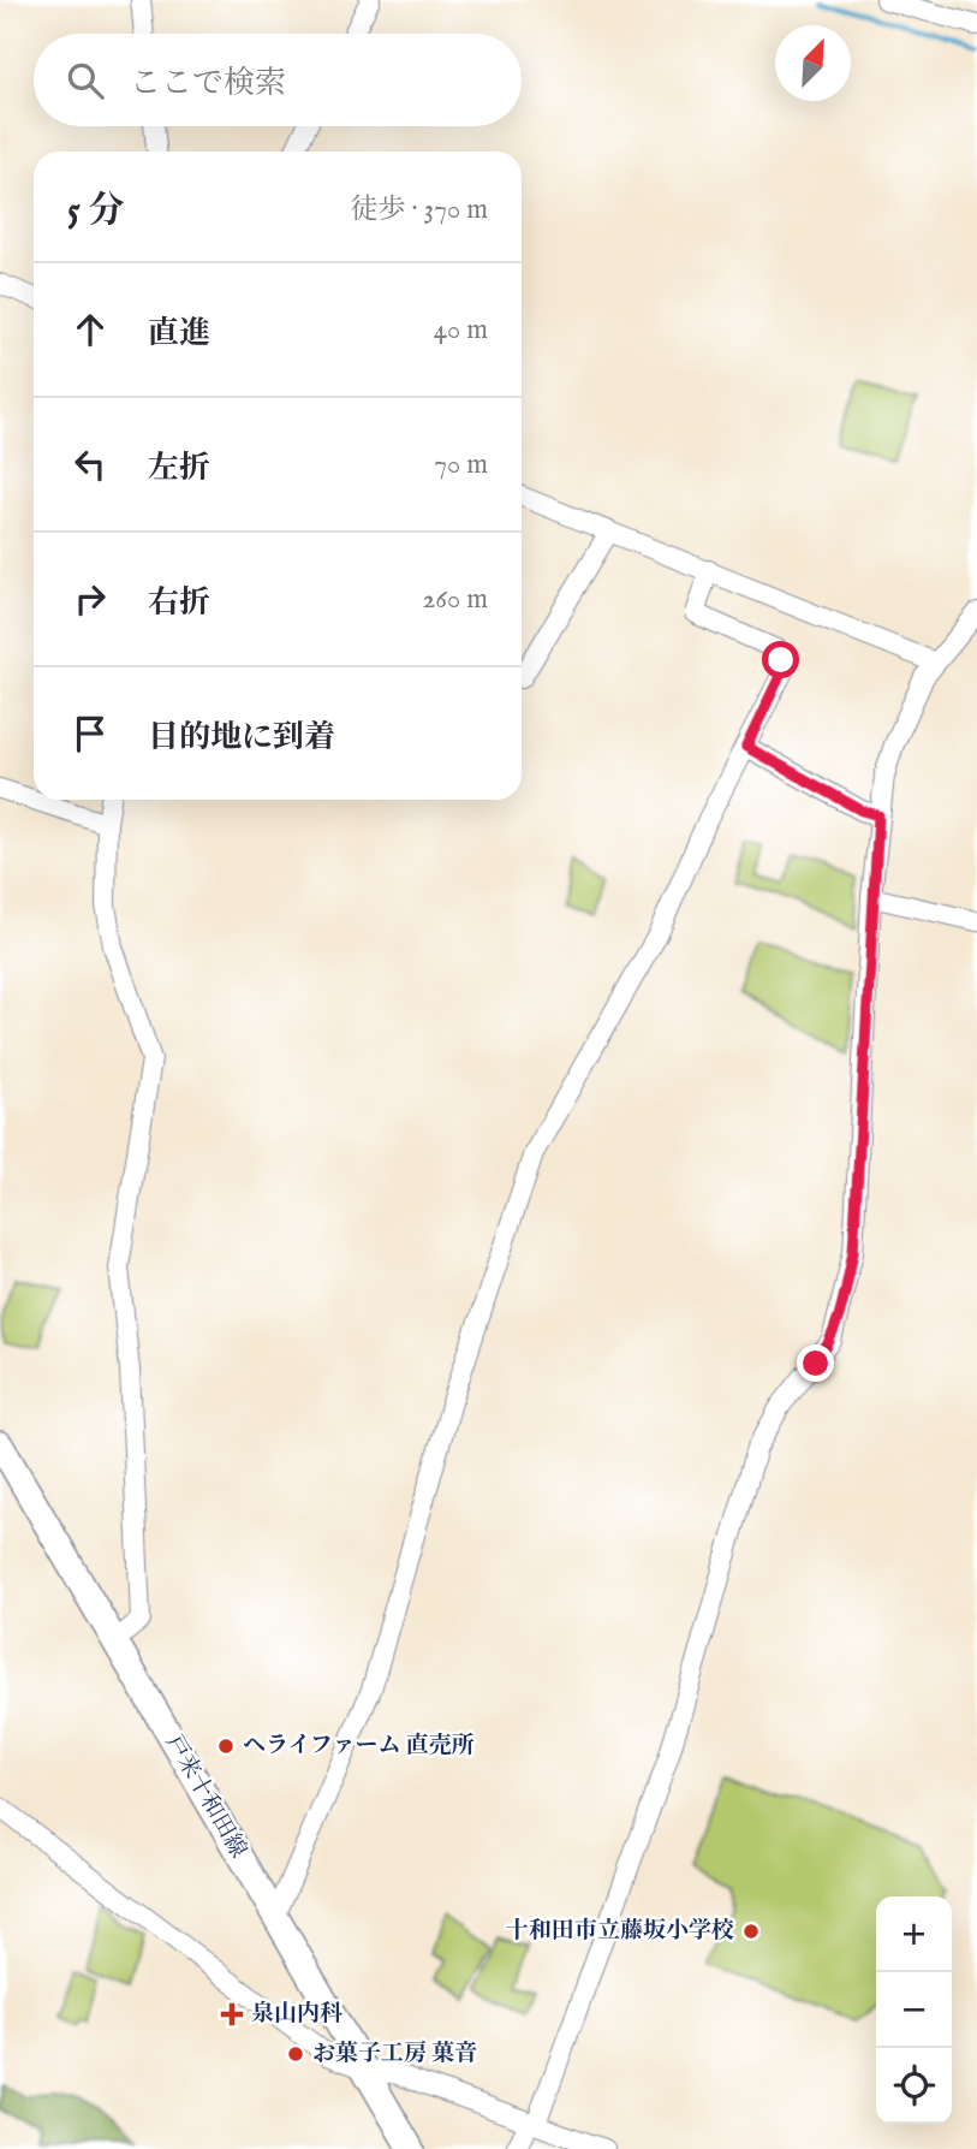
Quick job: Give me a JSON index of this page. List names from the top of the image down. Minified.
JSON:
{"streets":{"main road":["戸来十和田線"]},"places":{"other":["ヘライファーム 直売所","十和田市立藤坂小学校","お菓子工房 菓音"],"health":["泉山内科"]},"north":"top right","page":{"search":"ここで検索","heading":["5 分","徒歩 · 370 m"],"list":[["直進","40 m"],["左折","70 m"],["右折","260 m"],"目的地に到着"],"map_buttons":["+","−"]}}
